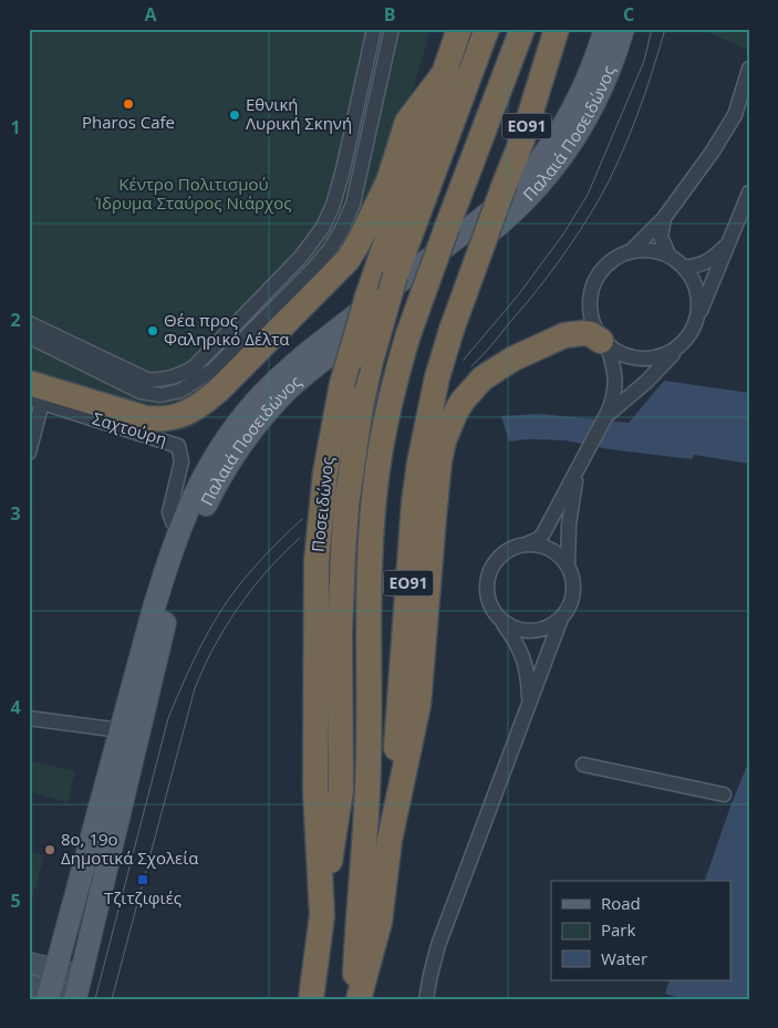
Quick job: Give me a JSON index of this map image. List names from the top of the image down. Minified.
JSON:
{"streets":{"highway":["ΕΟ91","Ποσειδώνος"],"main road":["Παλαιά Ποσειδώνος"],"street":["Σαχτούρη"]},"crossings":[["Παλαιά Ποσειδώνος","Σαχτούρη"]],"parks":["Κέντρο Πολιτισμού Ίδρυμα Σταύρος Νιάρχος"],"places":{"other":["Pharos Cafe","Εθνική Λυρική Σκηνή","Θέα προς Φαληρικό Δέλτα","8ο, 19ο Δημοτικά Σχολεία"],"transit":["Τζιτζιφιές"]},"legend":["Road","Park","Water"],"grid":{"columns":["A","B","C"],"rows":["1","2","3","4","5"]}}
